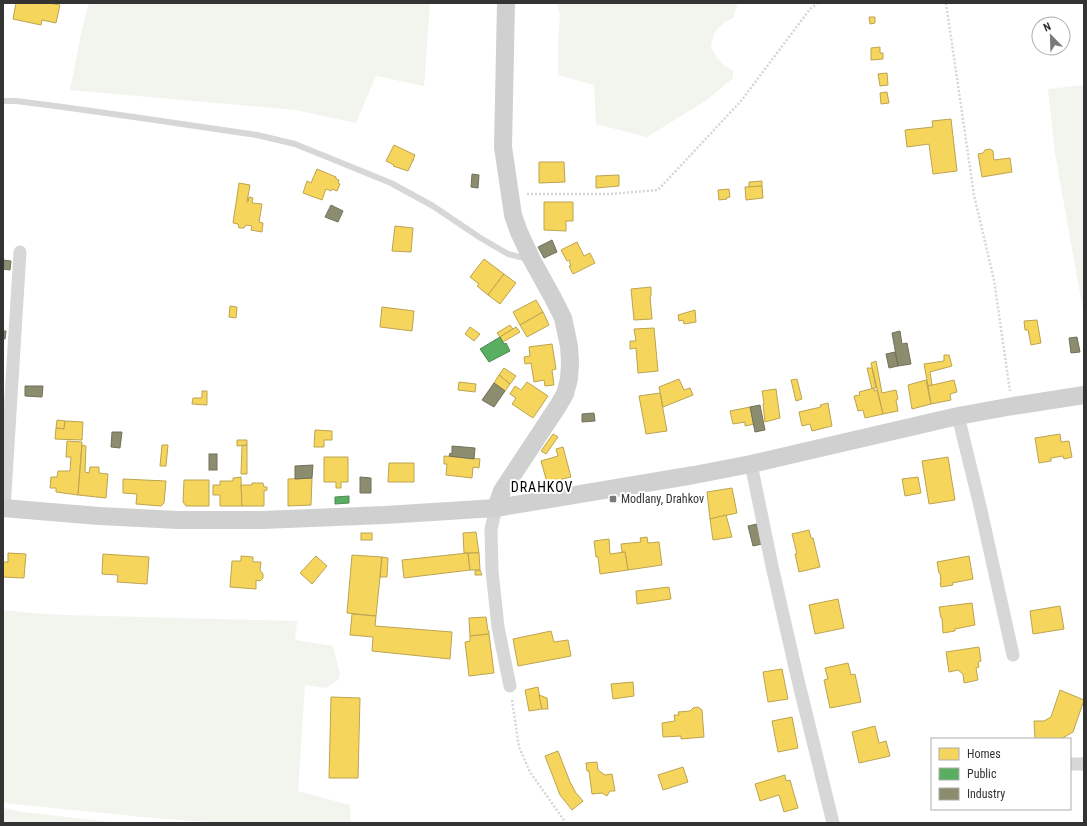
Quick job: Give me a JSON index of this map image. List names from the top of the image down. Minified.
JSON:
{"districts":["DRAHKOV"],"places":{"transit":["Modlany, Drahkov"]},"legend":["Homes","Public","Industry"],"north":"top left"}
